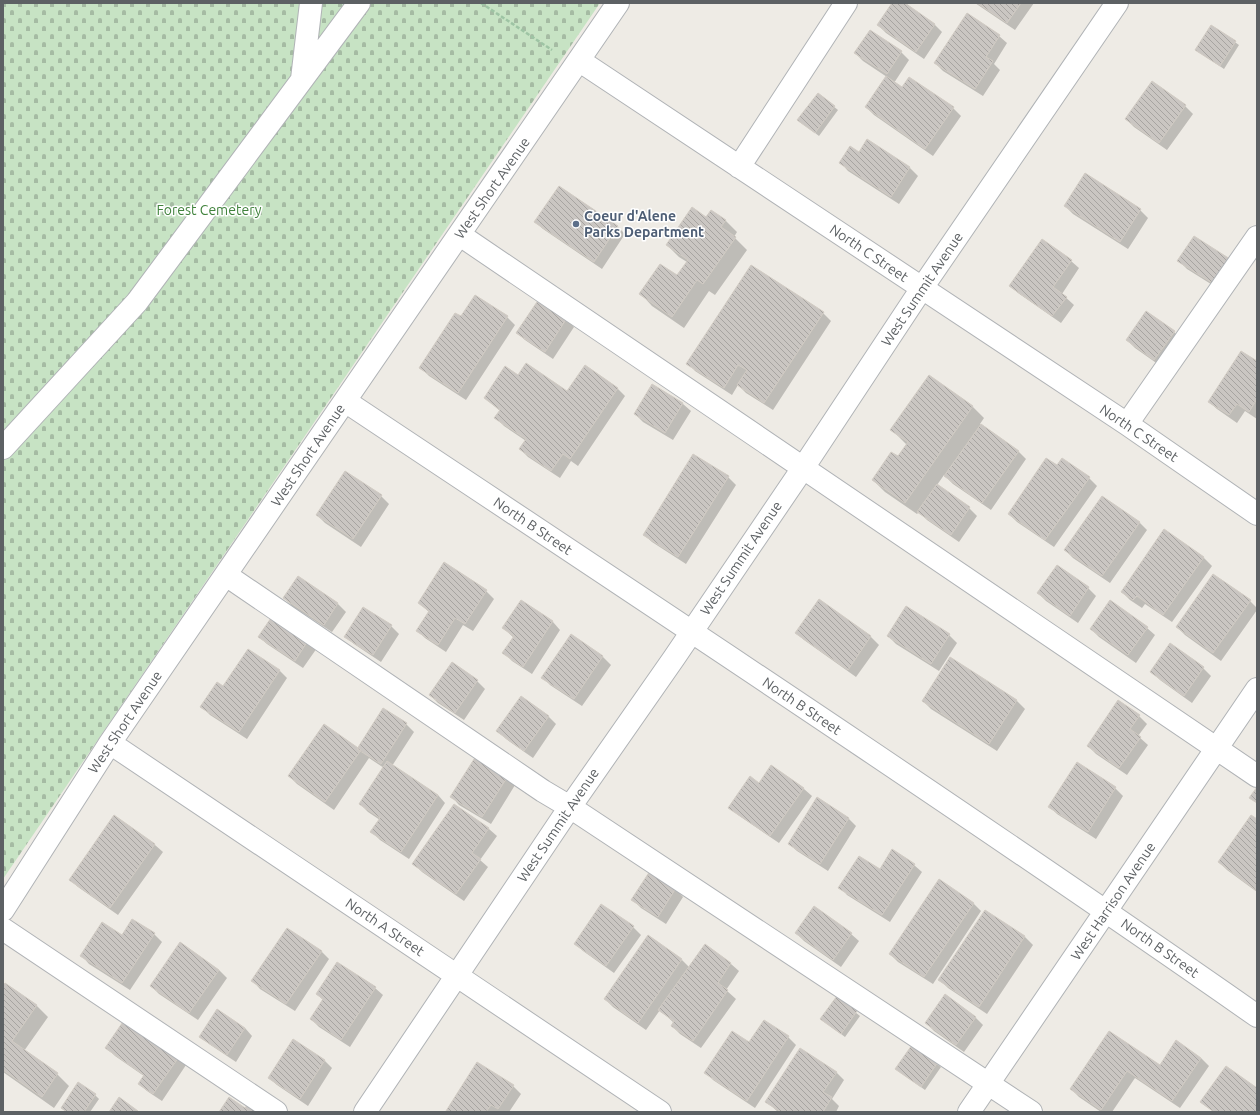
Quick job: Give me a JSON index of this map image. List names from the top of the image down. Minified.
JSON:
{"streets":{"street":["West Short Avenue","North C Street","West Summit Avenue","North B Street","West Harrison Avenue","North A Street"]},"crossings":[["West Short Avenue","North C Street"],["West Short Avenue","North B Street"],["West Short Avenue","North A Street"],["North C Street","West Summit Avenue"],["West Summit Avenue","North B Street"],["West Summit Avenue","North A Street"],["North B Street","West Harrison Avenue"]],"parks":["Forest Cemetery"],"places":["Coeur d'Alene Parks Department"]}
